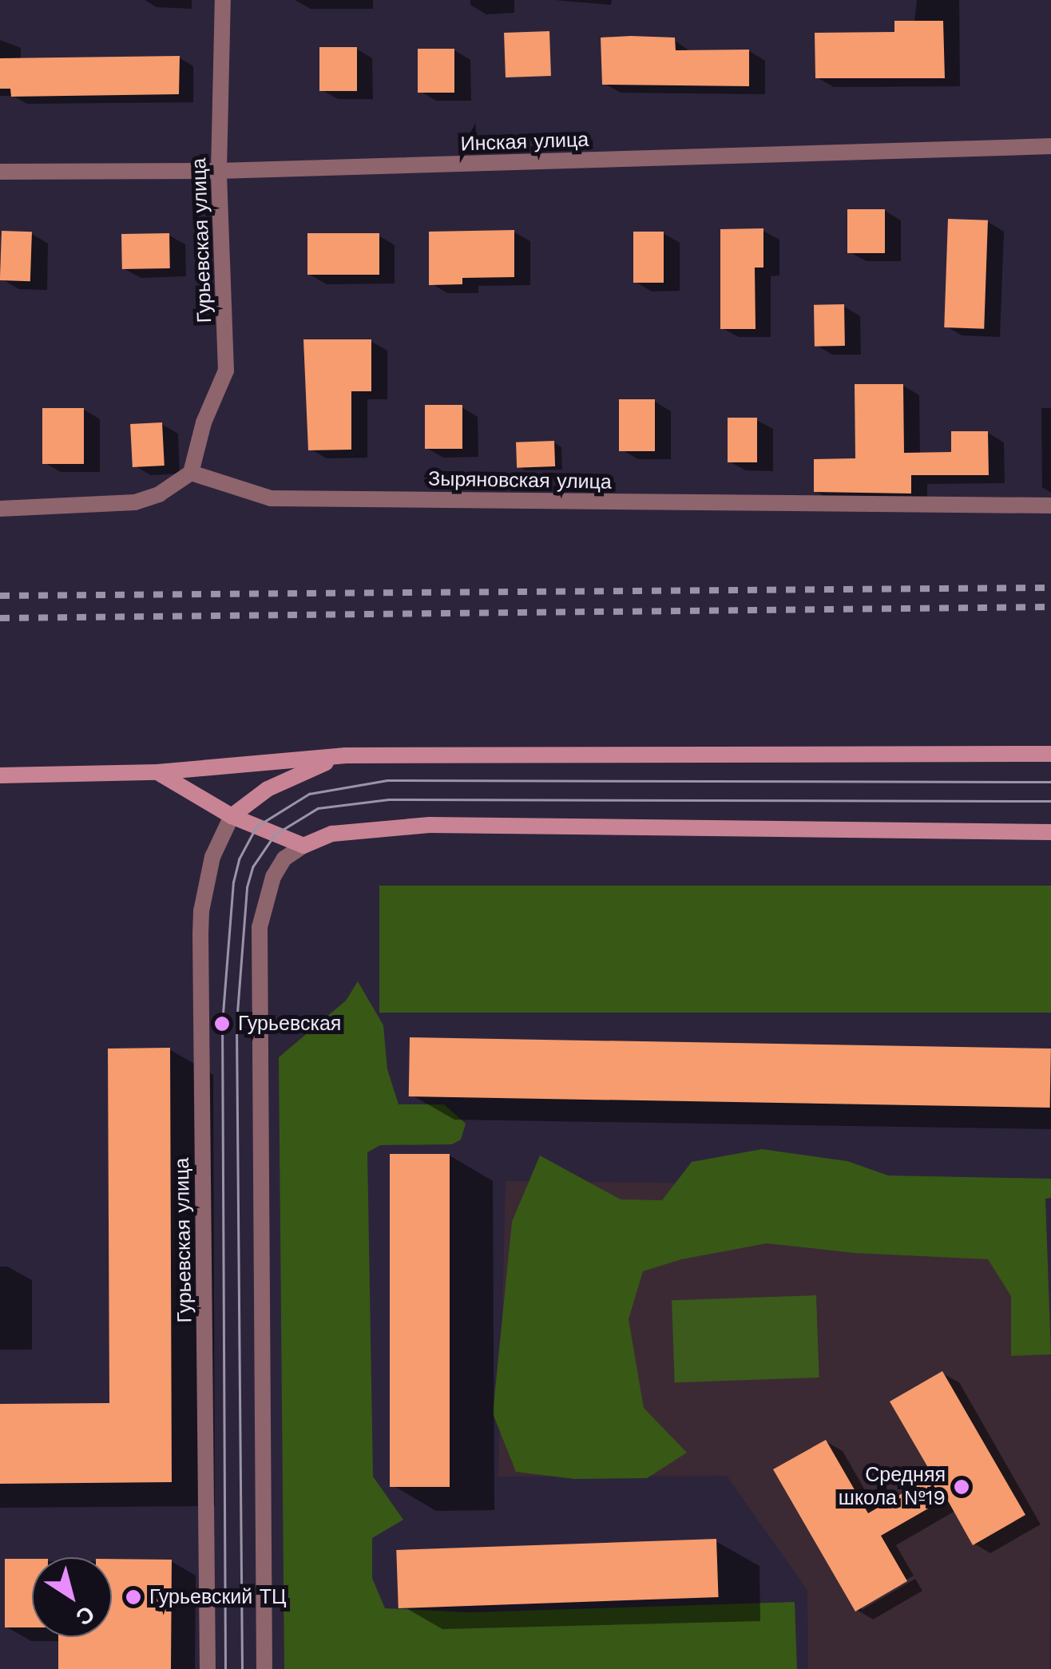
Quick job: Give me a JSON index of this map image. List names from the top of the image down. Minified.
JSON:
{"streets":{"street":["Инская улица","Гурьевская улица","Зыряновская улица"]},"crossings":[["Инская улица","Гурьевская улица"],["Гурьевская улица","Зыряновская улица"]],"places":["Гурьевская","Средняя школа №19","Гурьевский ТЦ"],"north":"bottom right"}
